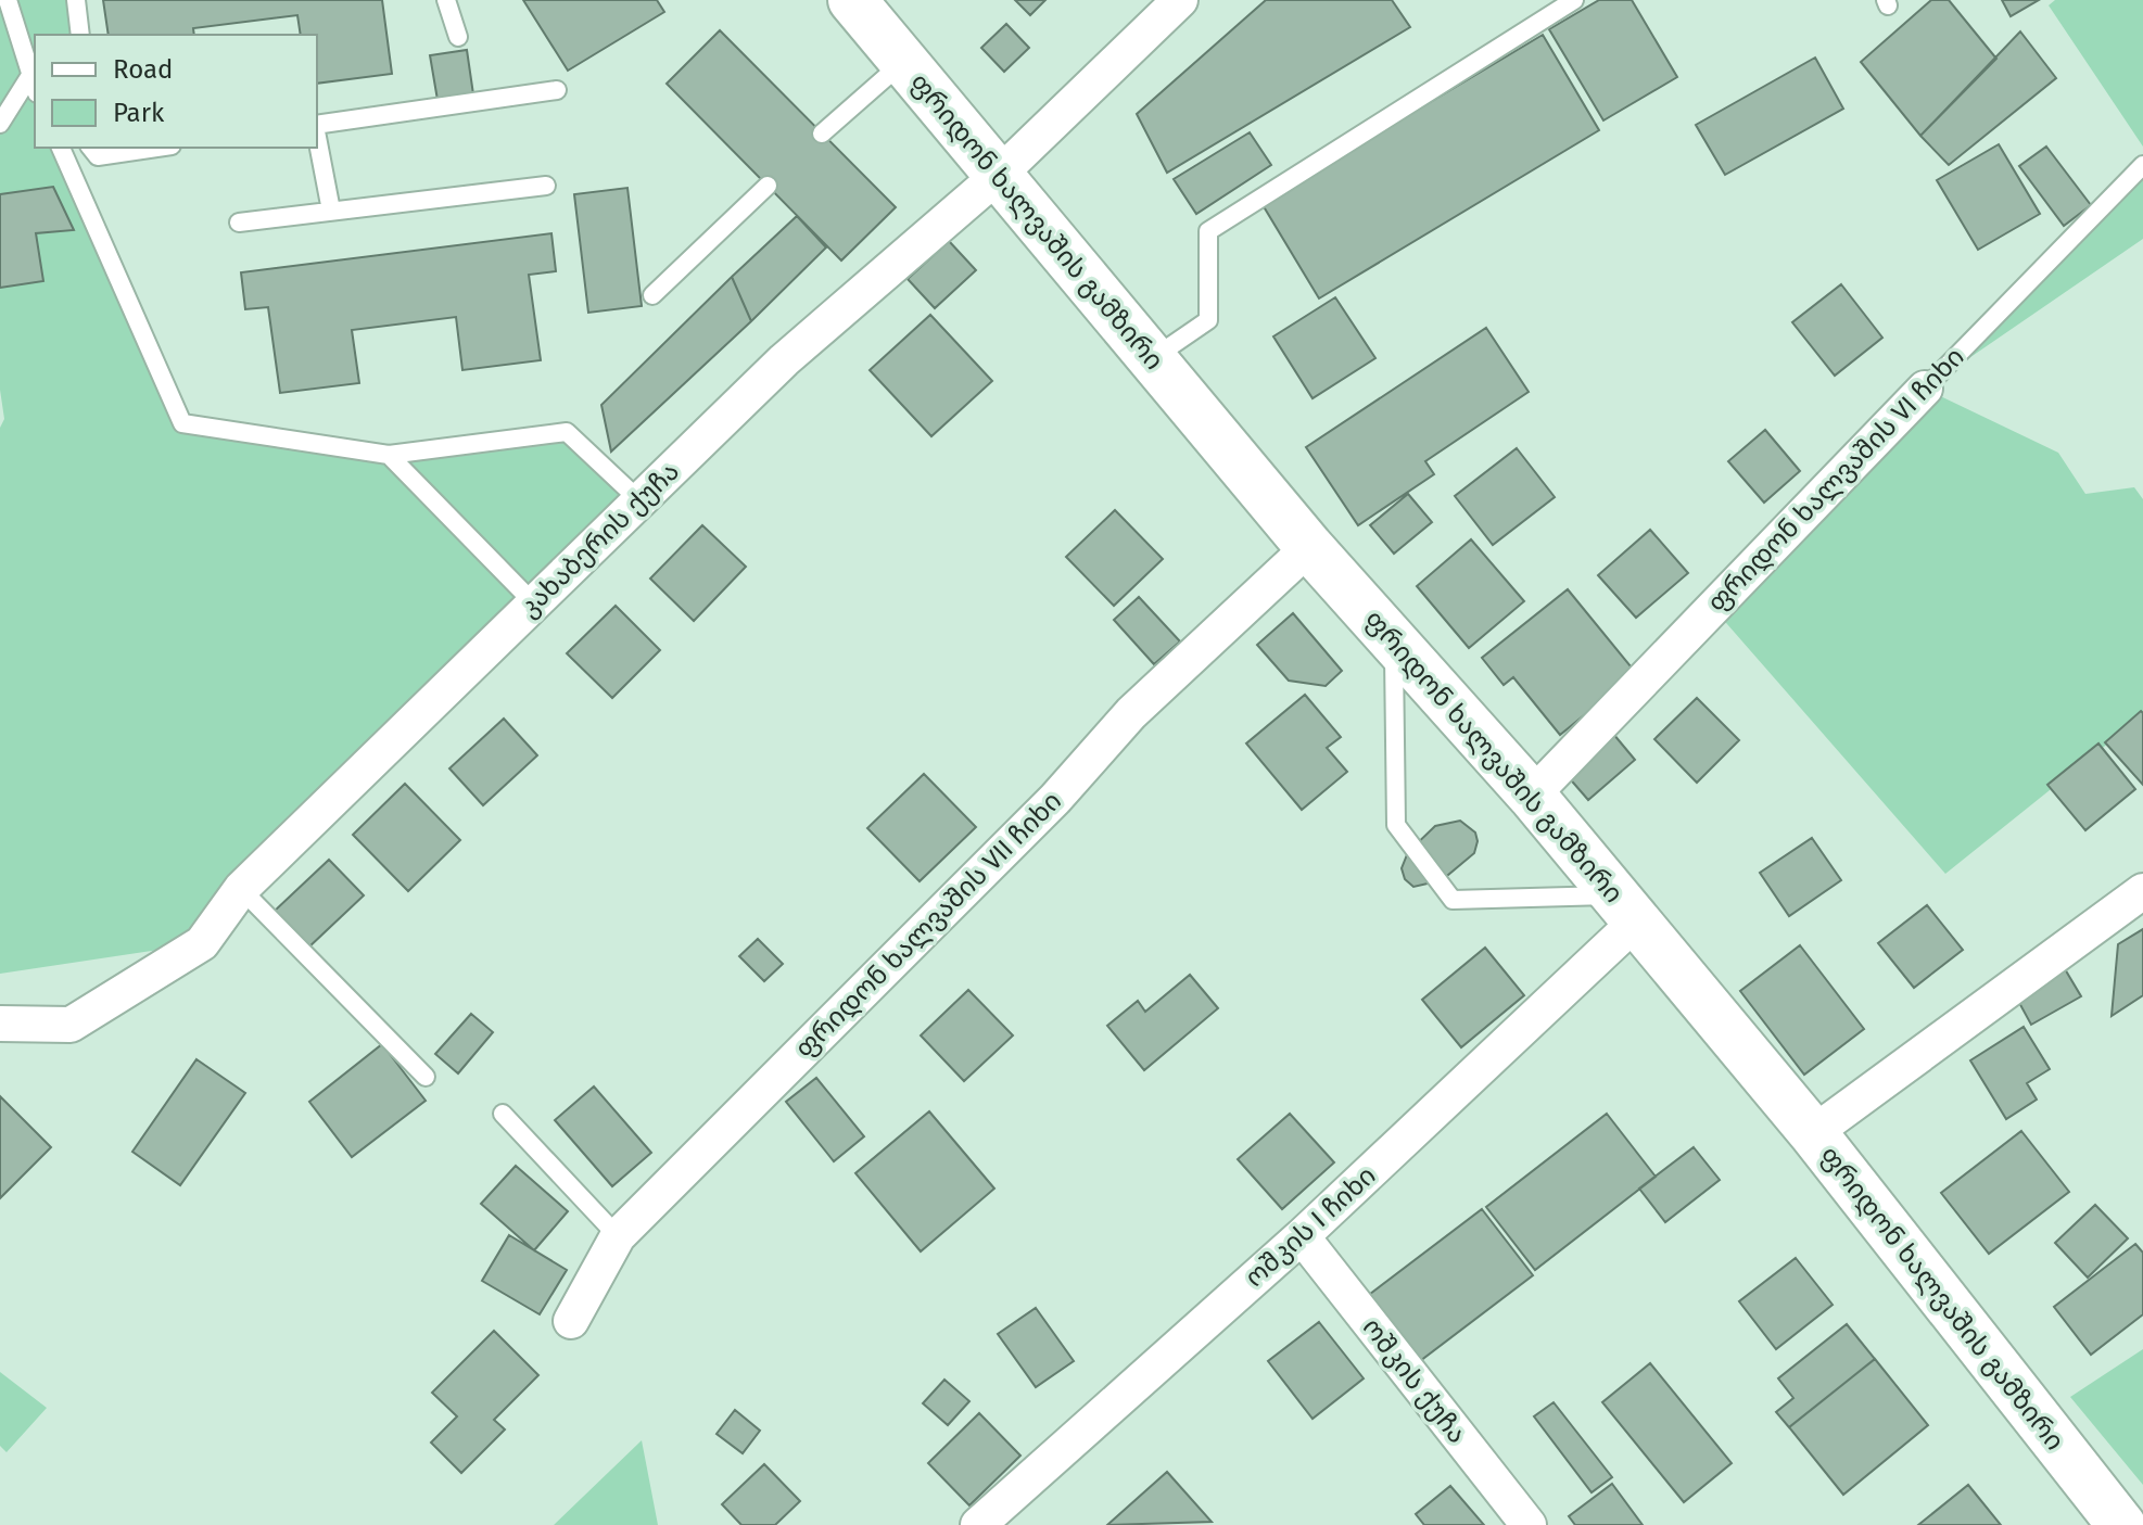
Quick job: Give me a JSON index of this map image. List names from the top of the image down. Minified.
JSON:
{"streets":{"highway":["ფრიდონ ხალვაშის გამზირი"],"street":["ფრიდონ ხალვაშის VI ჩიხი","კახაბერის ქუჩა","ფრიდონ ხალვაშის VII ჩიხი","ოშკის I ჩიხი","ოშკის ქუჩა"]},"crossings":[["ფრიდონ ხალვაშის გამზირი","ფრიდონ ხალვაშის VI ჩიხი"],["ფრიდონ ხალვაშის გამზირი","კახაბერის ქუჩა"],["ფრიდონ ხალვაშის გამზირი","ფრიდონ ხალვაშის VII ჩიხი"],["ფრიდონ ხალვაშის გამზირი","ოშკის I ჩიხი"],["ოშკის I ჩიხი","ოშკის ქუჩა"]],"legend":["Road","Park"]}
